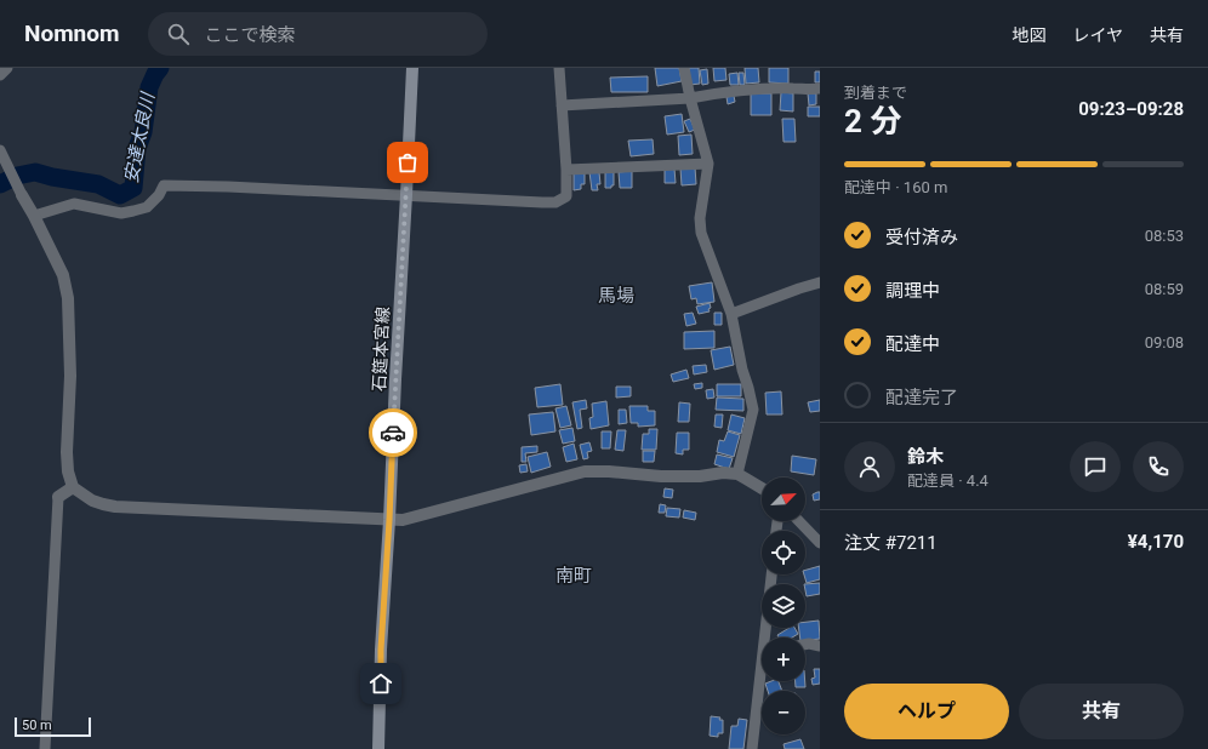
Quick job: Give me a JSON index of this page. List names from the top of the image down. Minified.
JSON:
{"streets":{"main road":["石筵本宮線"]},"districts":["馬場","南町"],"water":["安達太良川"],"scale_bar":"50 m","north":"top right","page":{"header":"Nomnom","search":"ここで検索","nav":["地図","レイヤ","共有"],"heading":["2 分","到着まで","09:23–09:28"],"panel":["鈴木","配達員 · 4.4","注文 #7211","¥4,170"],"bar":"配達中 · 160 m","list":[["受付済み","08:53"],["調理中","08:59"],["配達中","09:08"],"配達完了"],"map_buttons":["+","−"],"buttons":["ヘルプ","共有"],"scale":"50 m"}}
